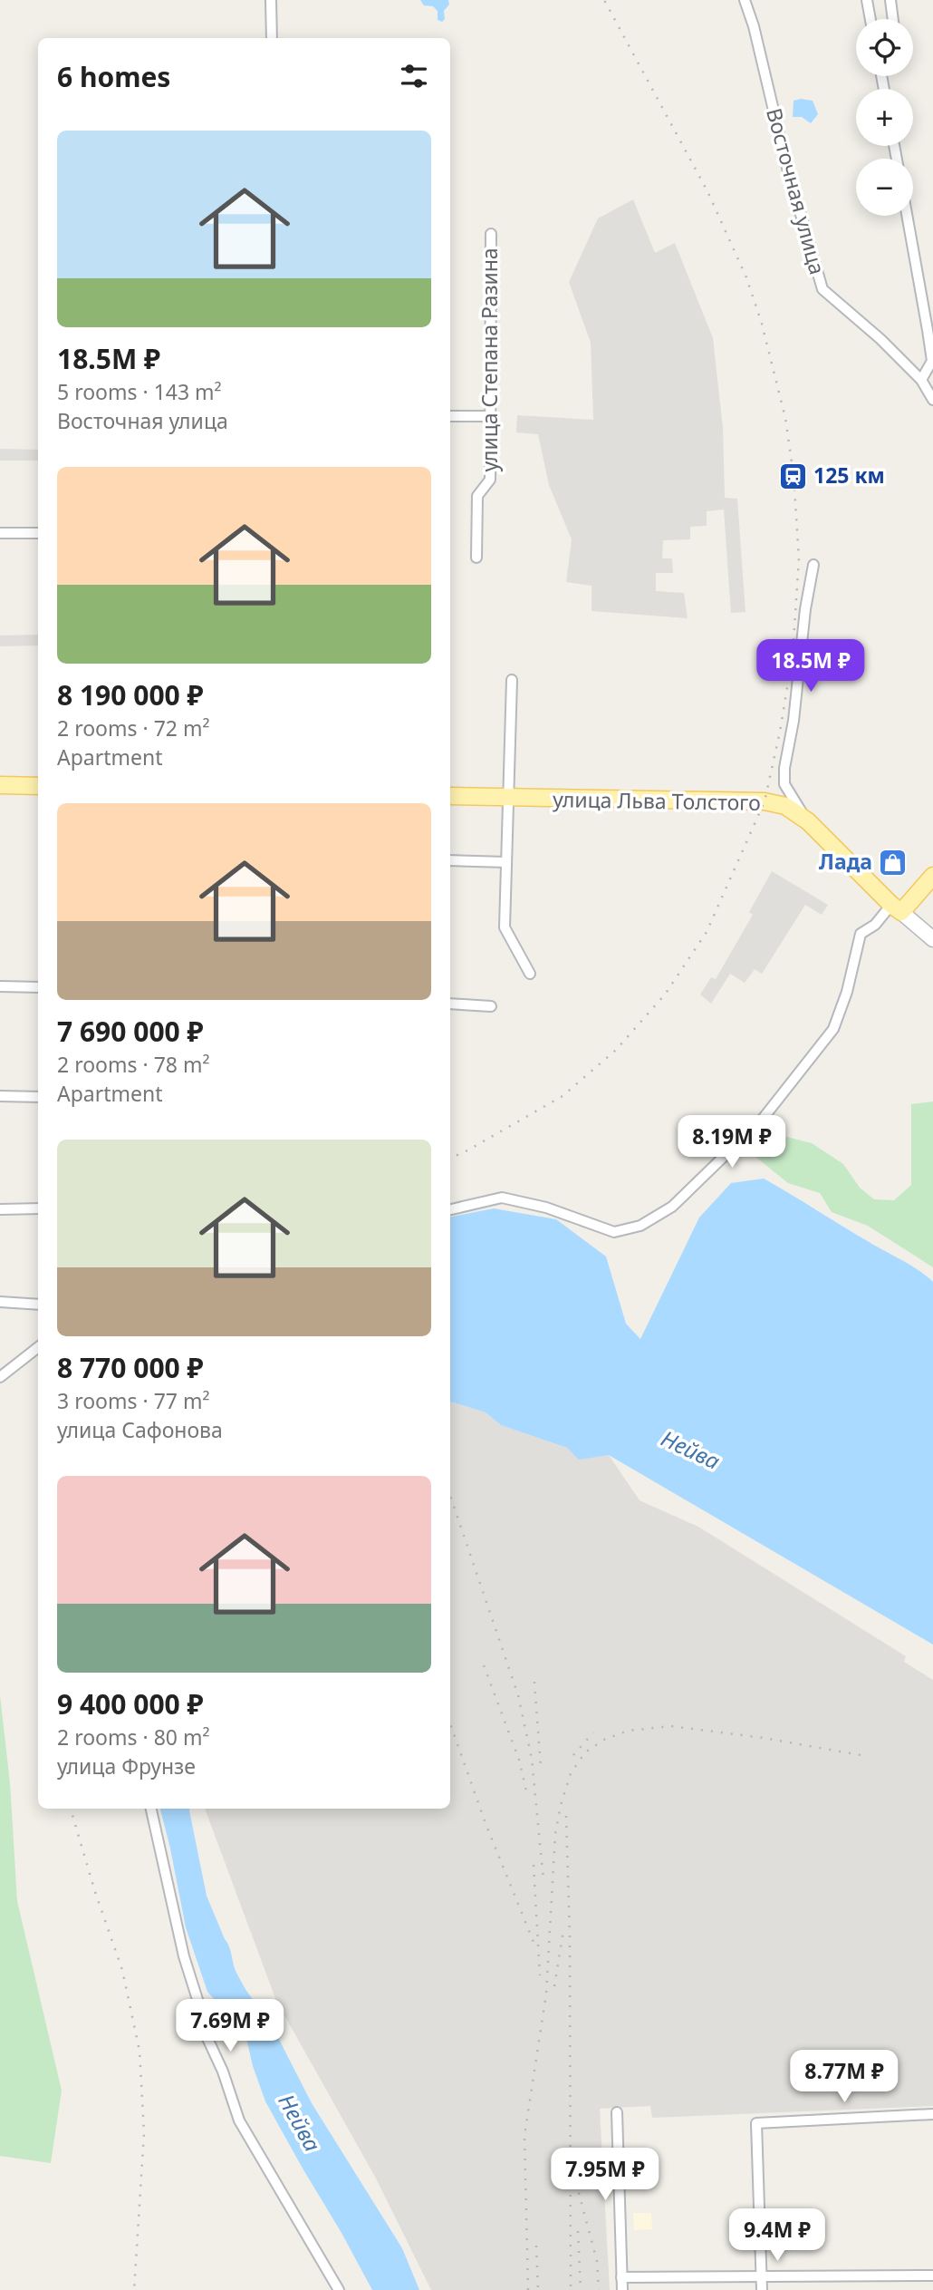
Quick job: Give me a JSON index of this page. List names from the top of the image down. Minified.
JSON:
{"streets":{"main road":["улица Льва Толстого"],"street":["Восточная улица","улица Степана Разина"]},"water":["Нейва"],"places":{"station":["125 км"],"shop":["Лада"]},"page":{"map_buttons":["+","−"],"heading":"6 homes","list":[{"name":"18.5M ₽","note":"5 rooms · 143 m² · Восточная улица"},{"name":"8 190 000 ₽","note":"2 rooms · 72 m² · Apartment"},{"name":"7 690 000 ₽","note":"2 rooms · 78 m² · Apartment"},{"name":"8 770 000 ₽","note":"3 rooms · 77 m² · улица Сафонова"},{"name":"9 400 000 ₽","note":"2 rooms · 80 m² · улица Фрунзе"}],"price":["18.5M ₽","8.19M ₽","7.69M ₽","8.77M ₽","7.95M ₽","9.4M ₽"]}}
